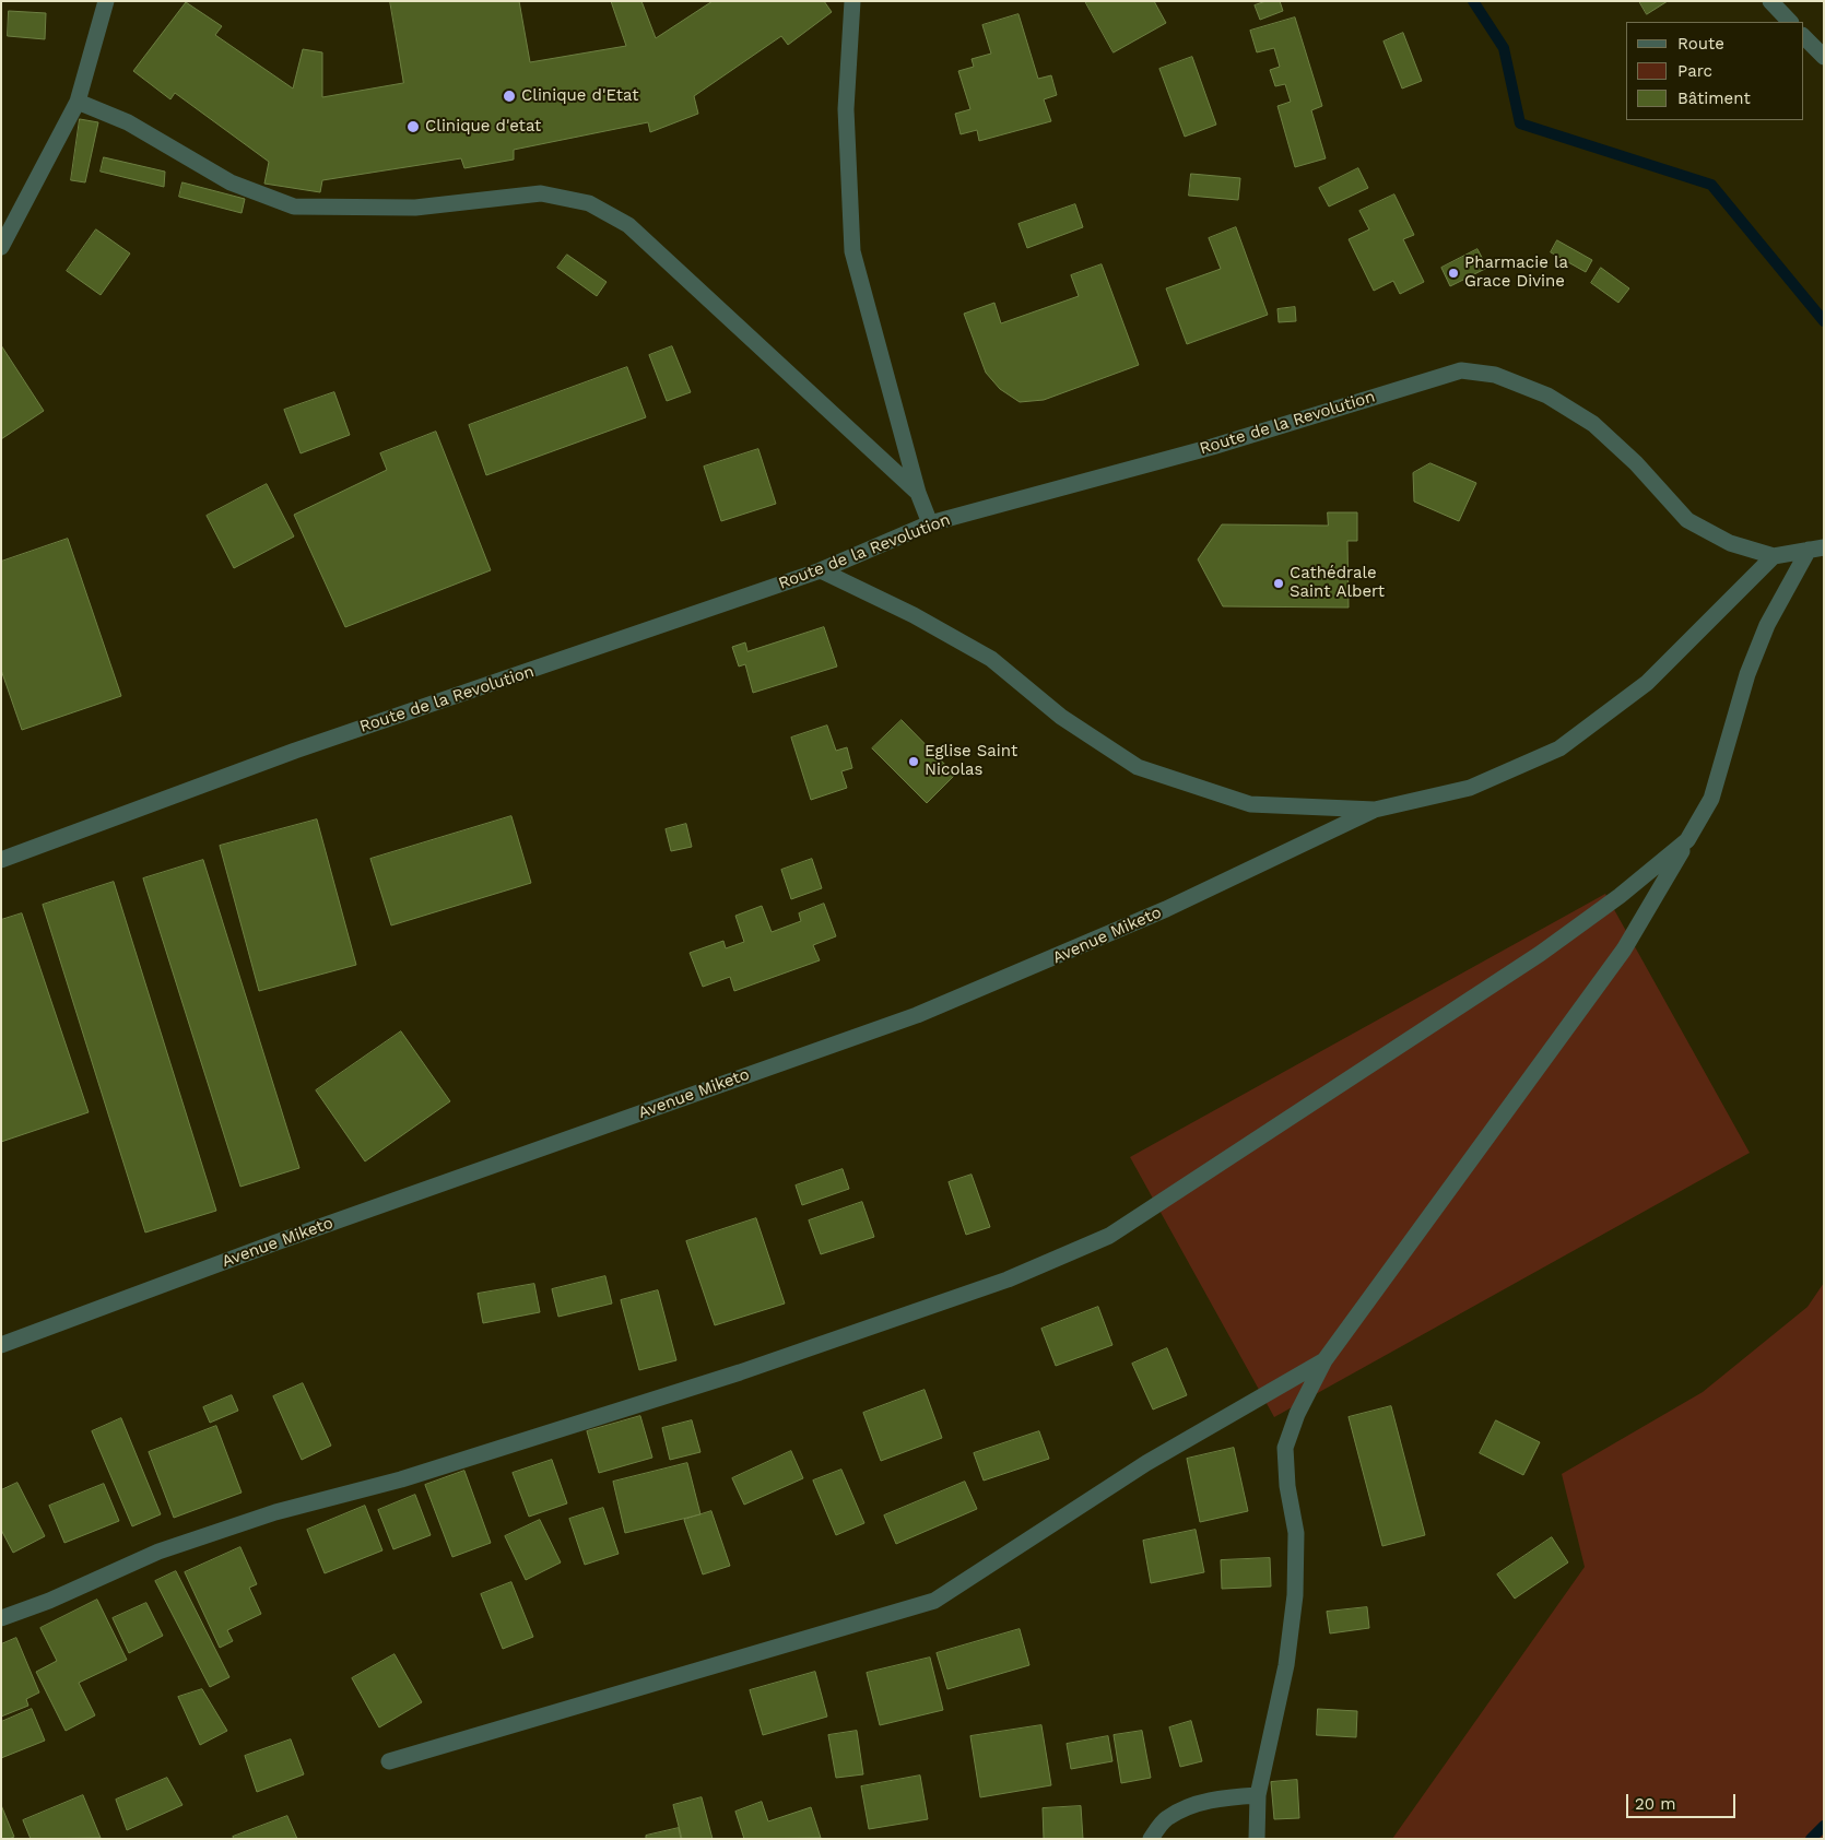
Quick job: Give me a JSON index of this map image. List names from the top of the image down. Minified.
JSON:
{"streets":{"street":["Route de la Revolution","Avenue Miketo"]},"places":["Clinique d'Etat","Clinique d'etat","Pharmacie la Grace Divine","Cathédrale Saint Albert","Eglise Saint Nicolas"],"legend":["Route","Parc","Bâtiment"],"scale_bar":"20 m"}
